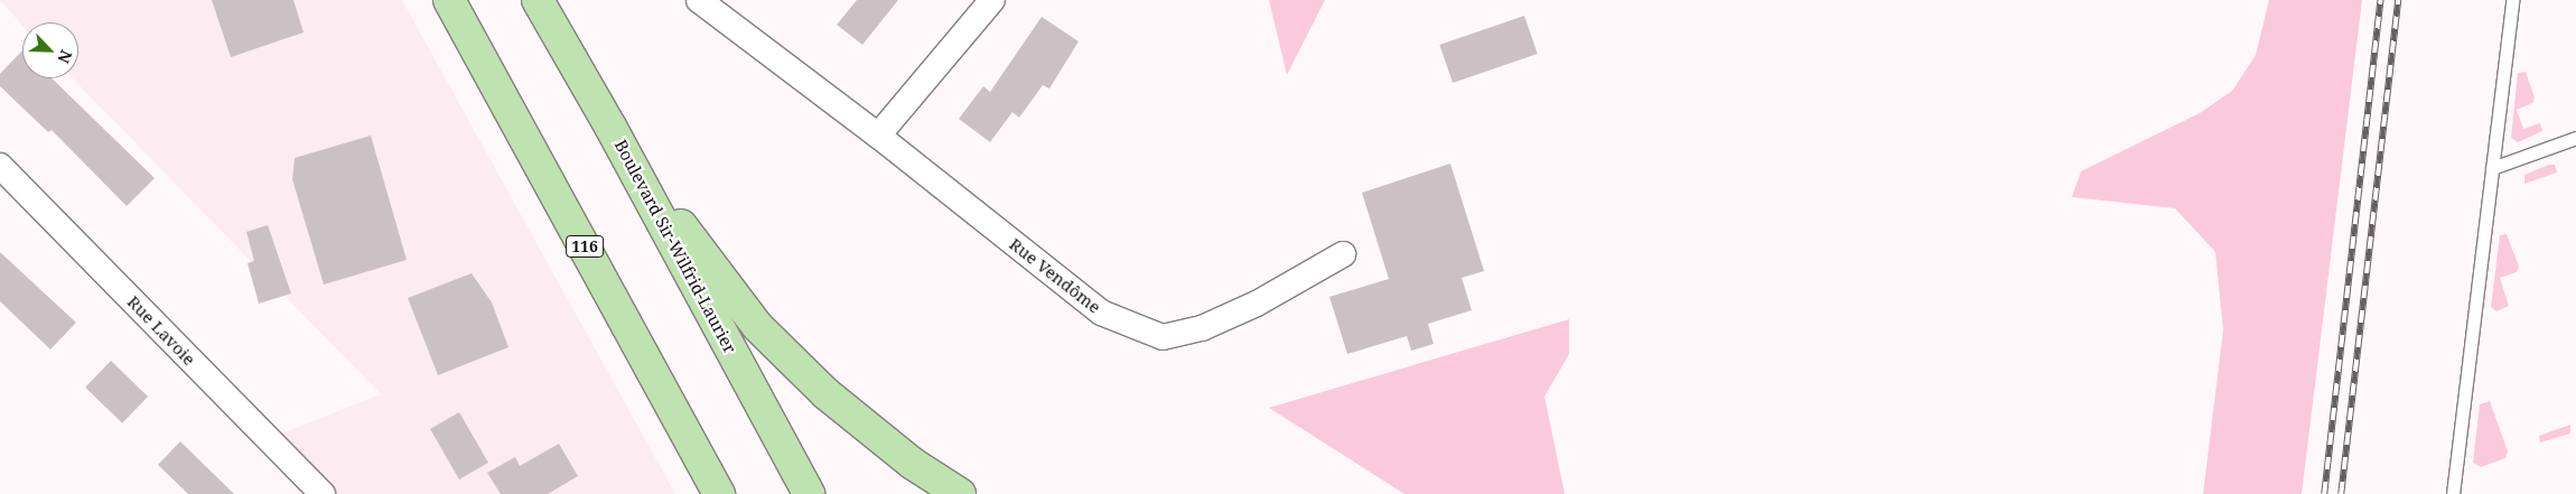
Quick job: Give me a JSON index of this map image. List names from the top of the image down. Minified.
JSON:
{"streets":{"main road":["116","Boulevard Sir-Wilfrid-Laurier"],"street":["Rue Vendôme","Rue Lavoie"]},"north":"bottom right"}
